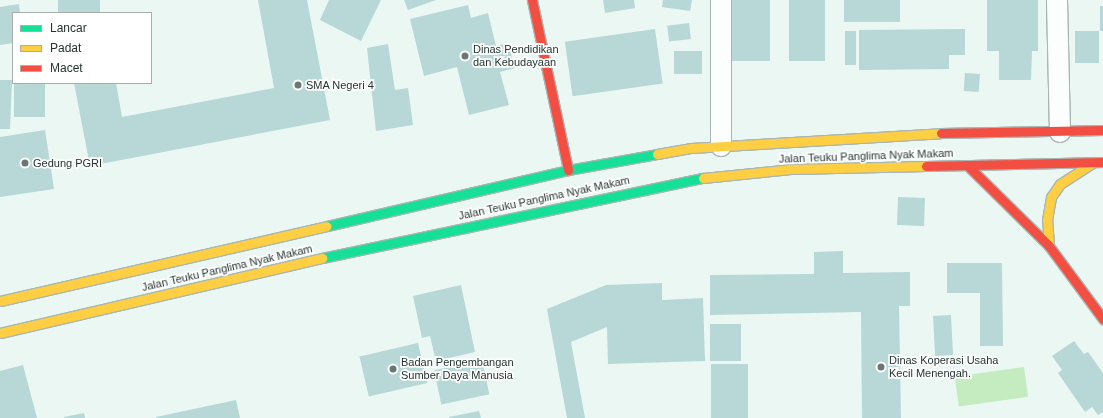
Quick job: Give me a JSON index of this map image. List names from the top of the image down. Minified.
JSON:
{"streets":{"main road":["Jalan Teuku Panglima Nyak Makam"]},"places":["Dinas Pendidikan dan Kebudayaan","SMA Negeri 4","Gedung PGRI","Dinas Koperasi Usaha Kecil Menengah.","Badan Pengembangan Sumber Daya Manusia"],"legend":["Lancar","Padat","Macet"]}
